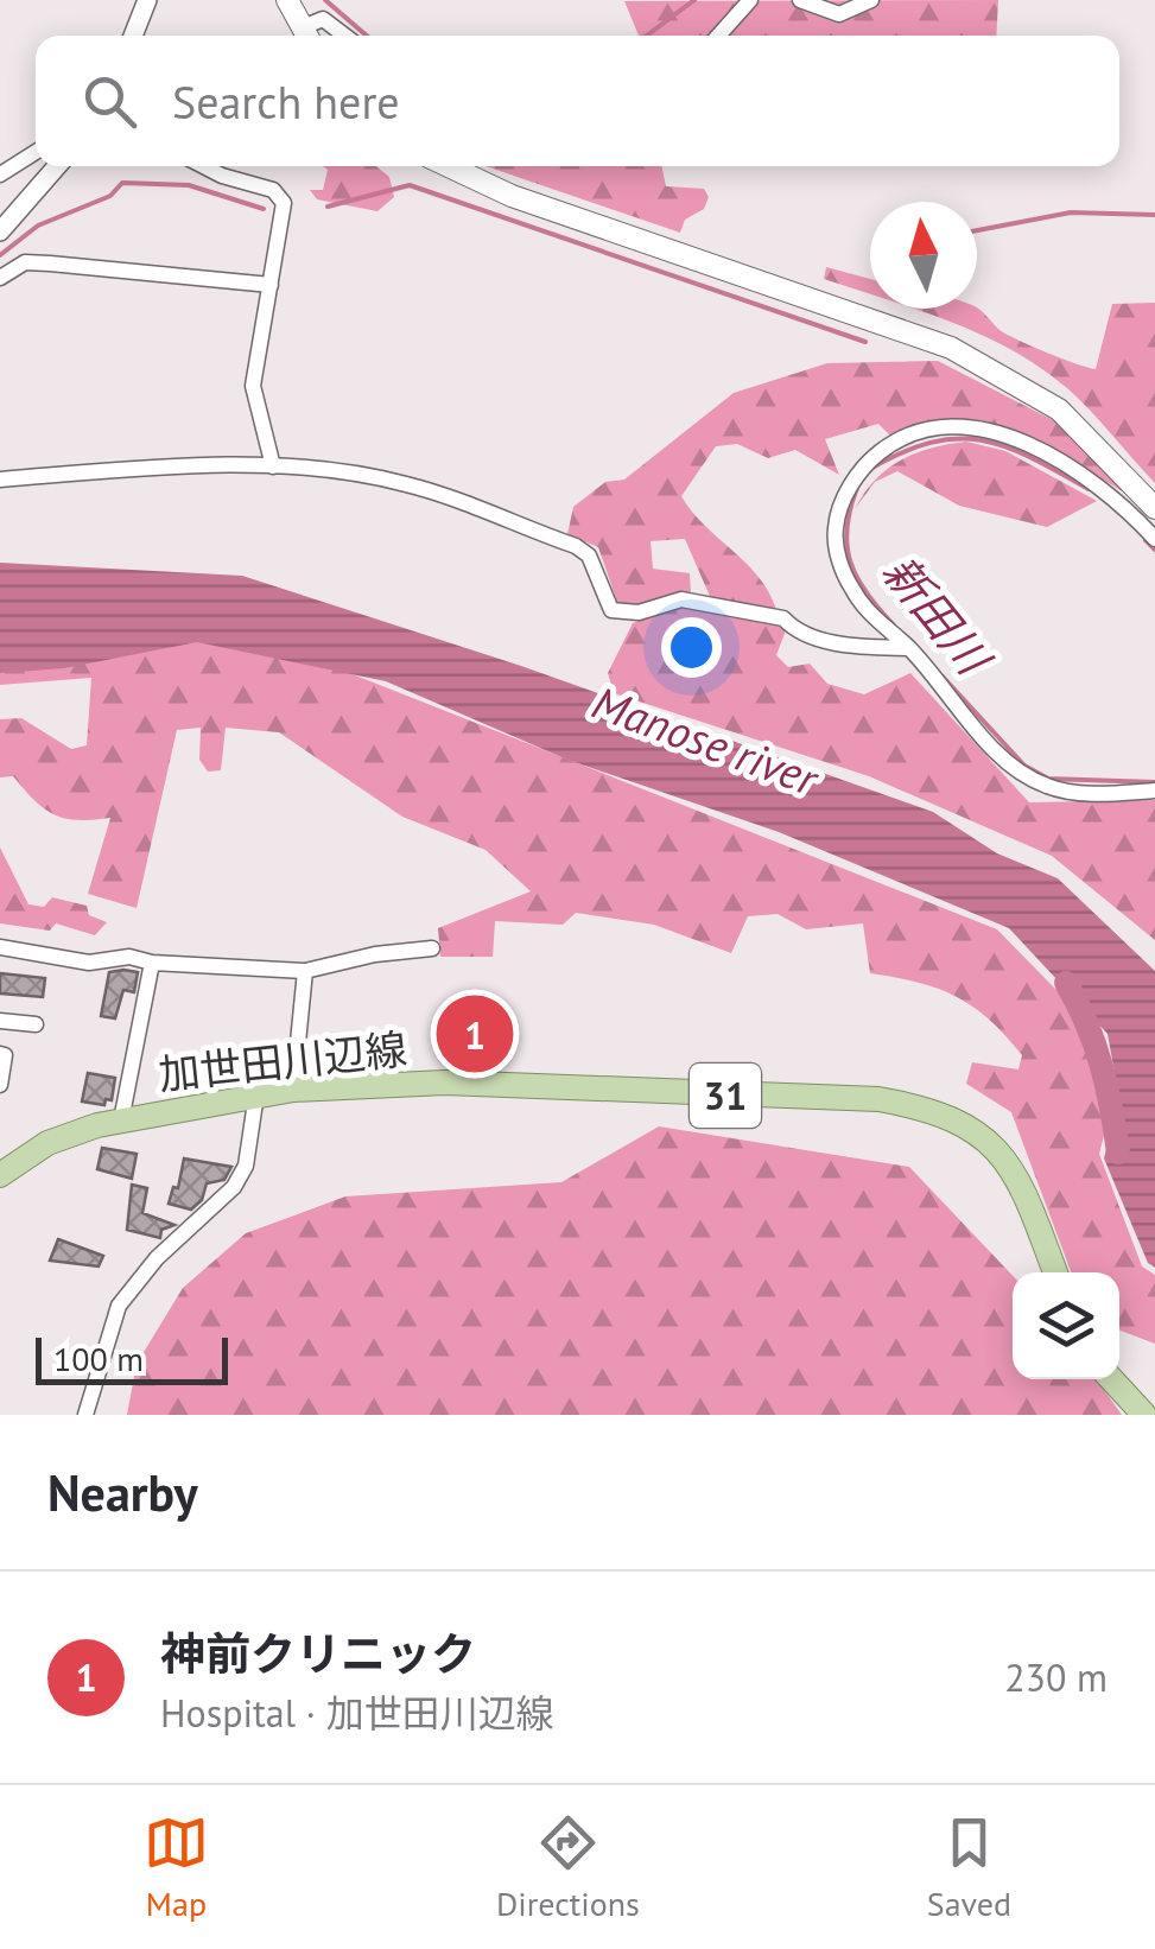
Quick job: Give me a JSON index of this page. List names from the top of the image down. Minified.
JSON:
{"streets":{"main road":["加世田川辺線","31"]},"water":["新田川","Manose river"],"scale_bar":"100 m","north":"top","page":{"search":"Search here","pins":"1","scale":"100 m","heading":"Nearby","list":[{"mark":"1","name":"神前クリニック","note":"Hospital · 加世田川辺線","value":"230 m"}],"nav":["Map","Directions","Saved"]}}
